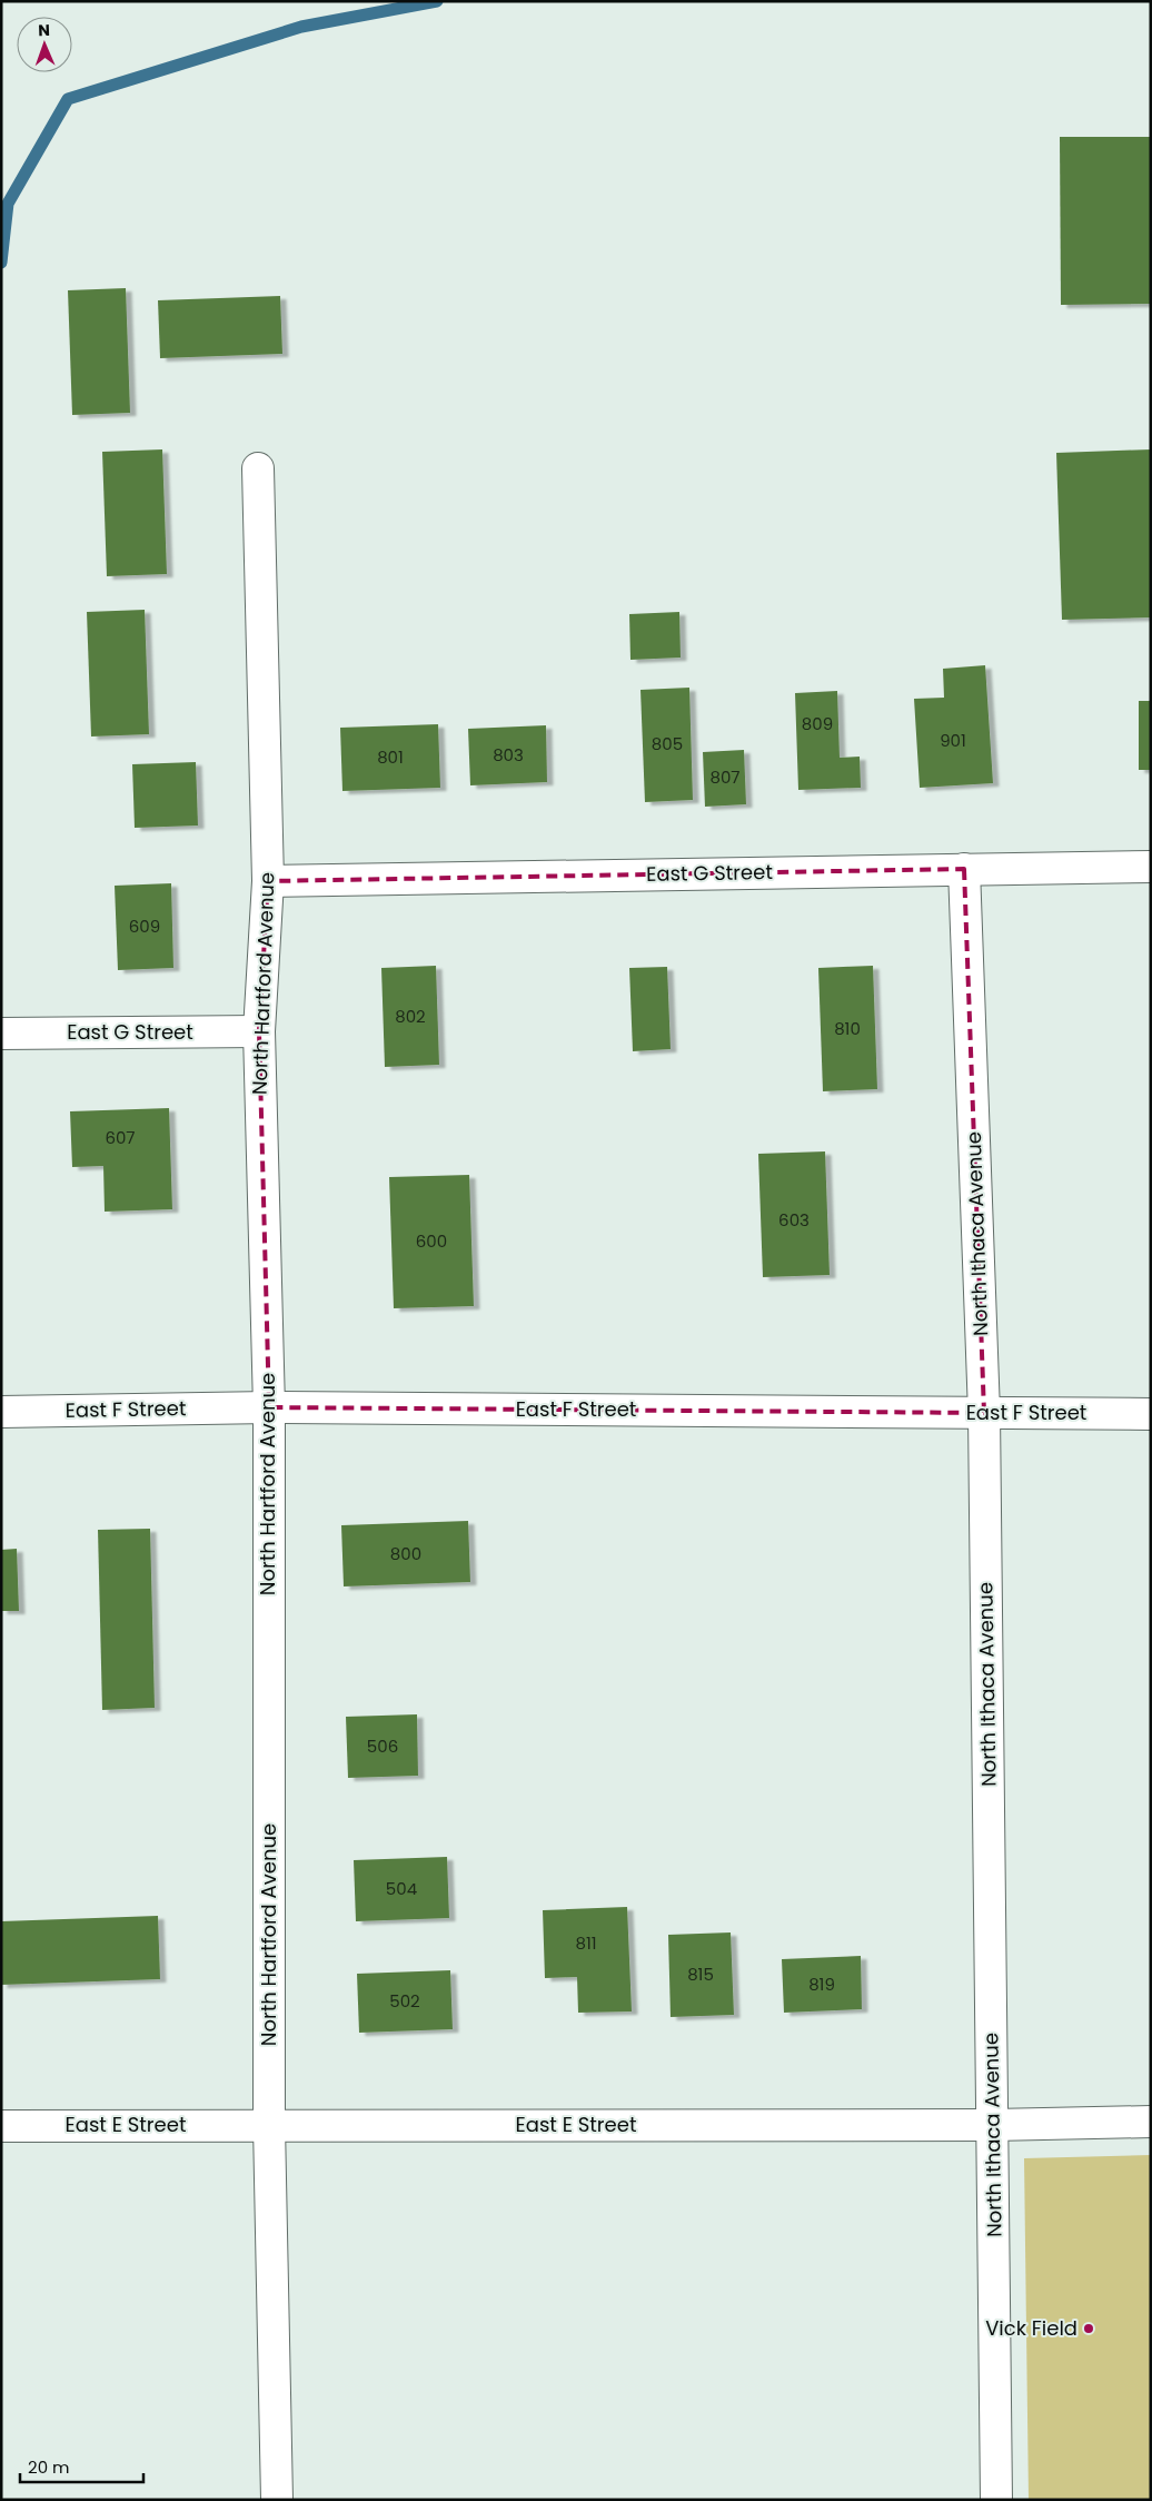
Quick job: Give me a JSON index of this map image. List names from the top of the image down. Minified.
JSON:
{"streets":{"street":["East G Street","North Hartford Avenue","North Ithaca Avenue","East F Street","East E Street"]},"crossings":[["East G Street","North Hartford Avenue"],["East G Street","North Ithaca Avenue"],["North Hartford Avenue","East F Street"],["North Hartford Avenue","East E Street"],["North Ithaca Avenue","East F Street"],["North Ithaca Avenue","East E Street"]],"places":["Vick Field"],"house_numbers":["809","901","805","803","801","807","609","802","810","607","603","600","800","506","504","811","815","819","502"],"scale_bar":"20 m","north":"top"}
